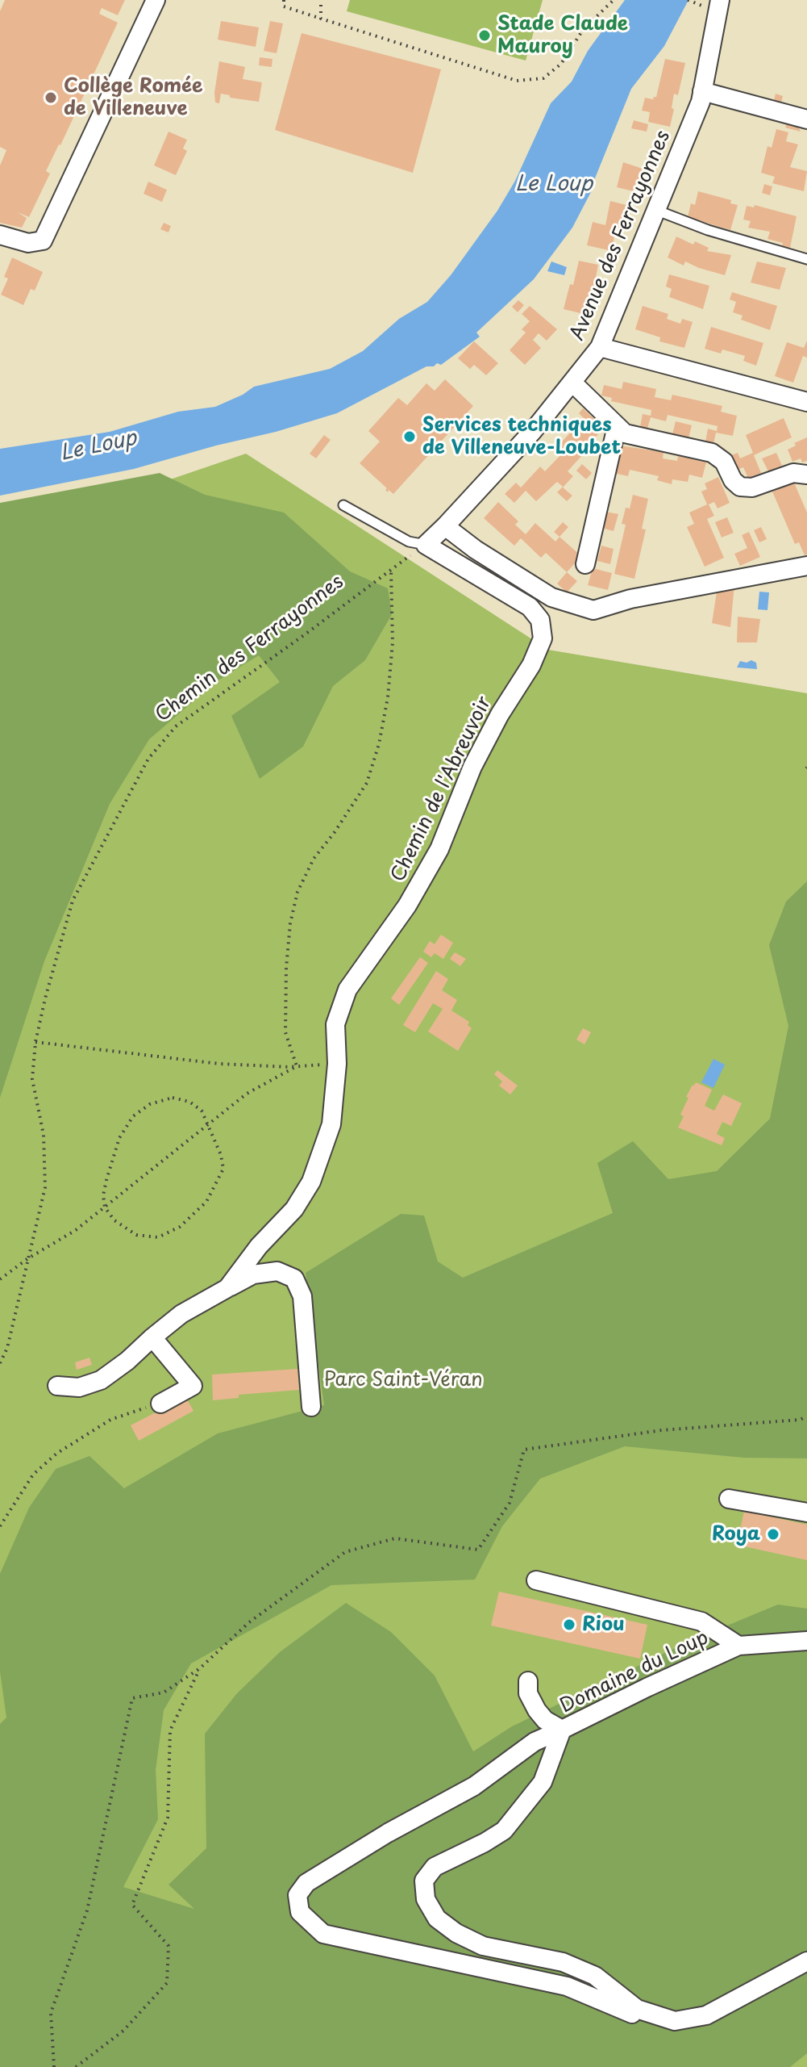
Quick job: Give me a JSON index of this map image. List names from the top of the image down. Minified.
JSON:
{"streets":{"street":["Avenue des Ferrayonnes","Chemin de l'Abreuvoir","Domaine du Loup"],"path":["Chemin des Ferrayonnes"]},"crossings":[["Avenue des Ferrayonnes","Chemin des Ferrayonnes"],["Avenue des Ferrayonnes","Chemin de l'Abreuvoir"],["Chemin des Ferrayonnes","Chemin de l'Abreuvoir"]],"water":["Le Loup"],"parks":["Parc Saint-Véran"],"places":["Stade Claude Mauroy","Collège Romée de Villeneuve","Services techniques de Villeneuve-Loubet","Roya","Riou"]}
